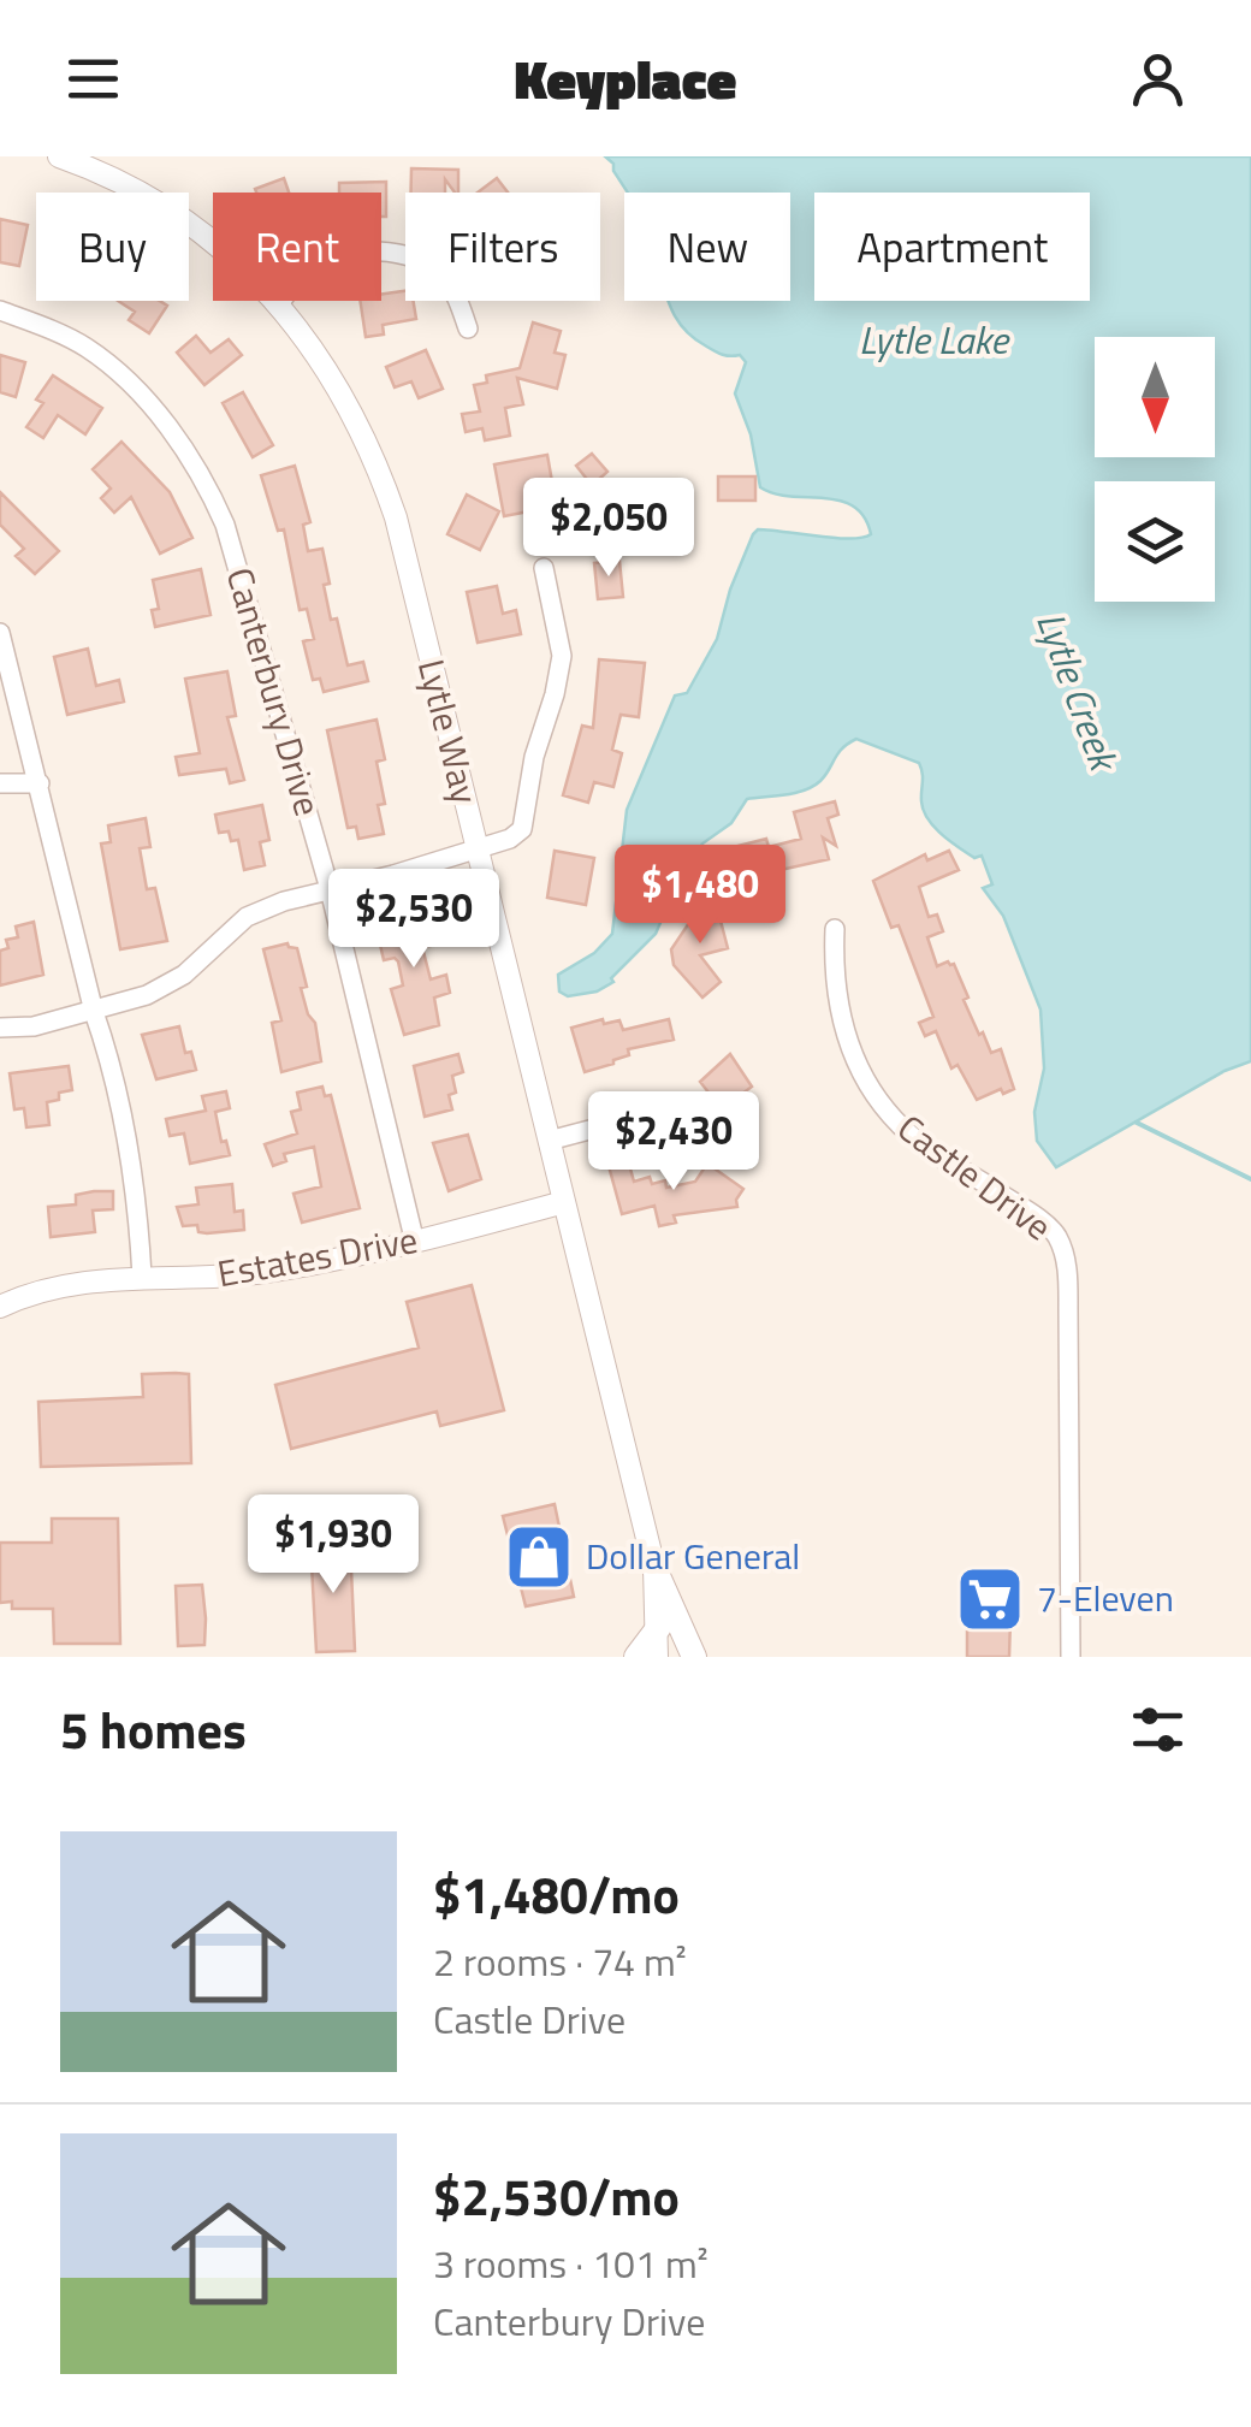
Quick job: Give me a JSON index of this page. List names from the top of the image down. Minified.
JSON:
{"streets":{"street":["Canterbury Drive","Lytle Way","Castle Drive","Estates Drive"]},"crossings":[["Canterbury Drive","Estates Drive"],["Lytle Way","Estates Drive"]],"water":["Lytle Lake","Lytle Creek"],"places":{"shop":["Dollar General"],"supermarket":["7-Eleven"]},"north":"bottom","page":{"header":"Keyplace","chip":["Buy","Rent","Filters","New","Apartment"],"price":["$2,050","$1,480","$2,530","$2,430","$1,930"],"heading":"5 homes","list":[{"name":"$1,480/mo","note":"2 rooms · 74 m² · Castle Drive"},{"name":"$2,530/mo","note":"3 rooms · 101 m² · Canterbury Drive"}]}}
